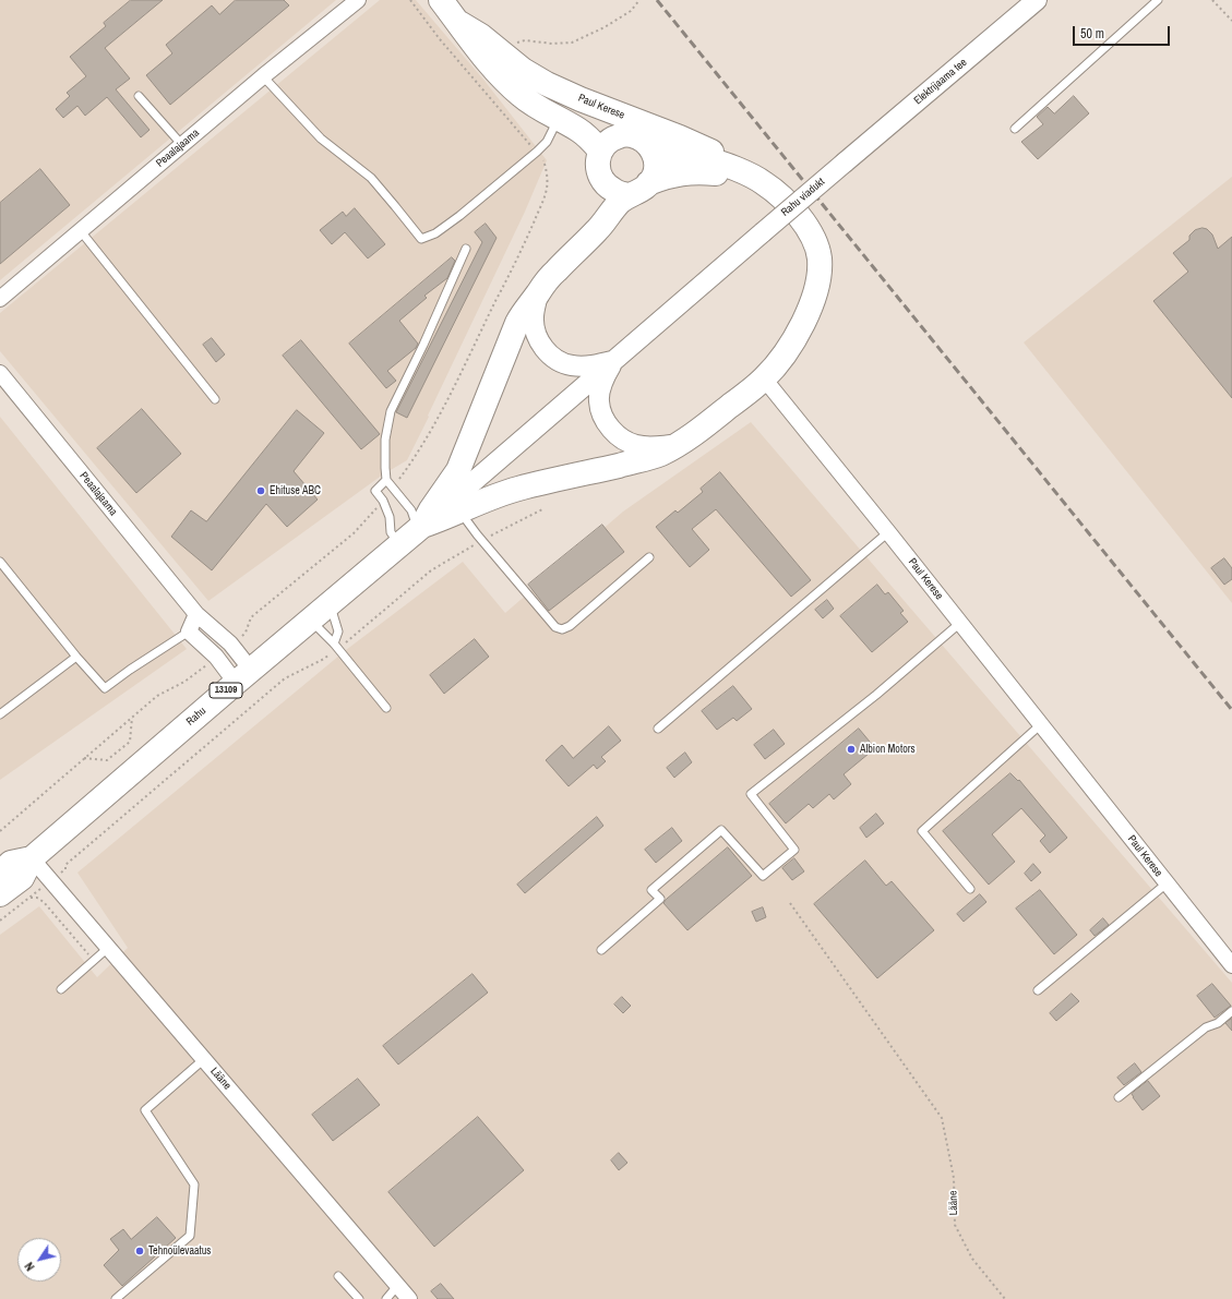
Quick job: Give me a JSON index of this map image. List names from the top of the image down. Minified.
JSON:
{"streets":{"highway":["Paul Kerese","13109","Rahu"],"street":["Elektrijaama tee","Peaalajaama","Rahu viadukt","Lääne"]},"crossings":[["Elektrijaama tee","Rahu viadukt"],["Peaalajaama","Rahu"],["Rahu viadukt","13109"],["13109","Rahu"],["Rahu","Lääne"]],"places":["Ehituse ABC","Albion Motors","Tehnoülevaatus"],"scale_bar":"50 m","north":"bottom left"}
